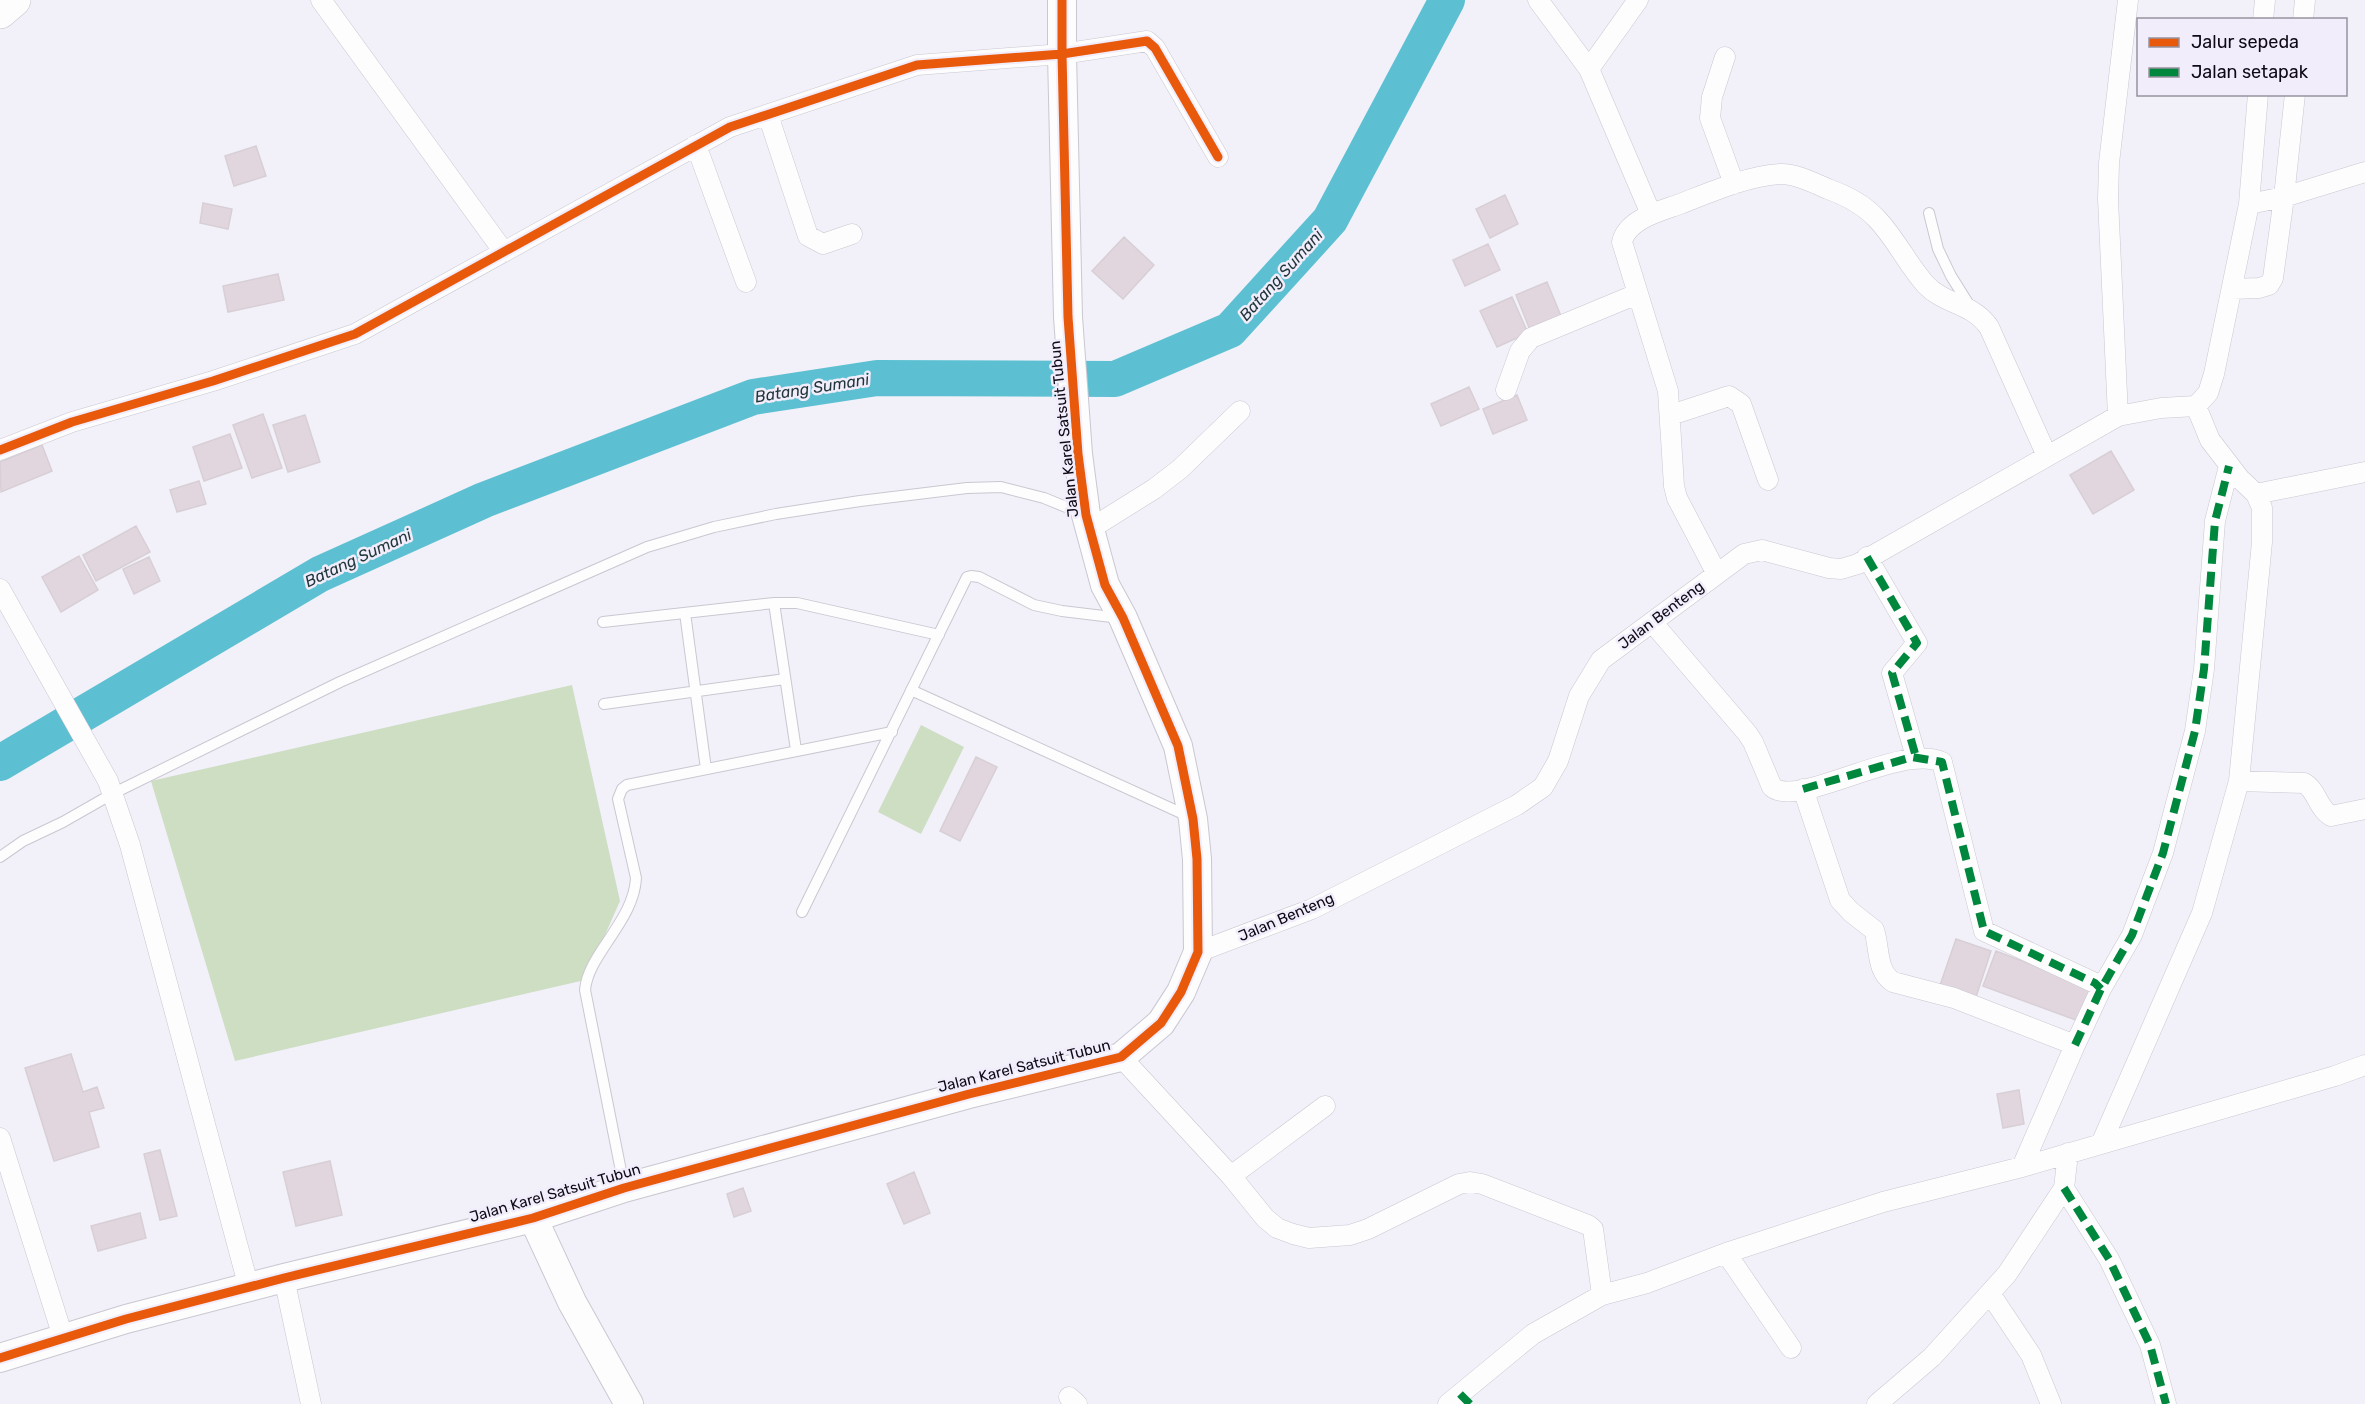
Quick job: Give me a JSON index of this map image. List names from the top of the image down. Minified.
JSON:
{"streets":{"street":["Jalan Karel Satsuit Tubun","Jalan Benteng"]},"crossings":[["Jalan Karel Satsuit Tubun","Jalan Benteng"]],"water":["Batang Sumani"],"legend":["Jalur sepeda","Jalan setapak"]}
